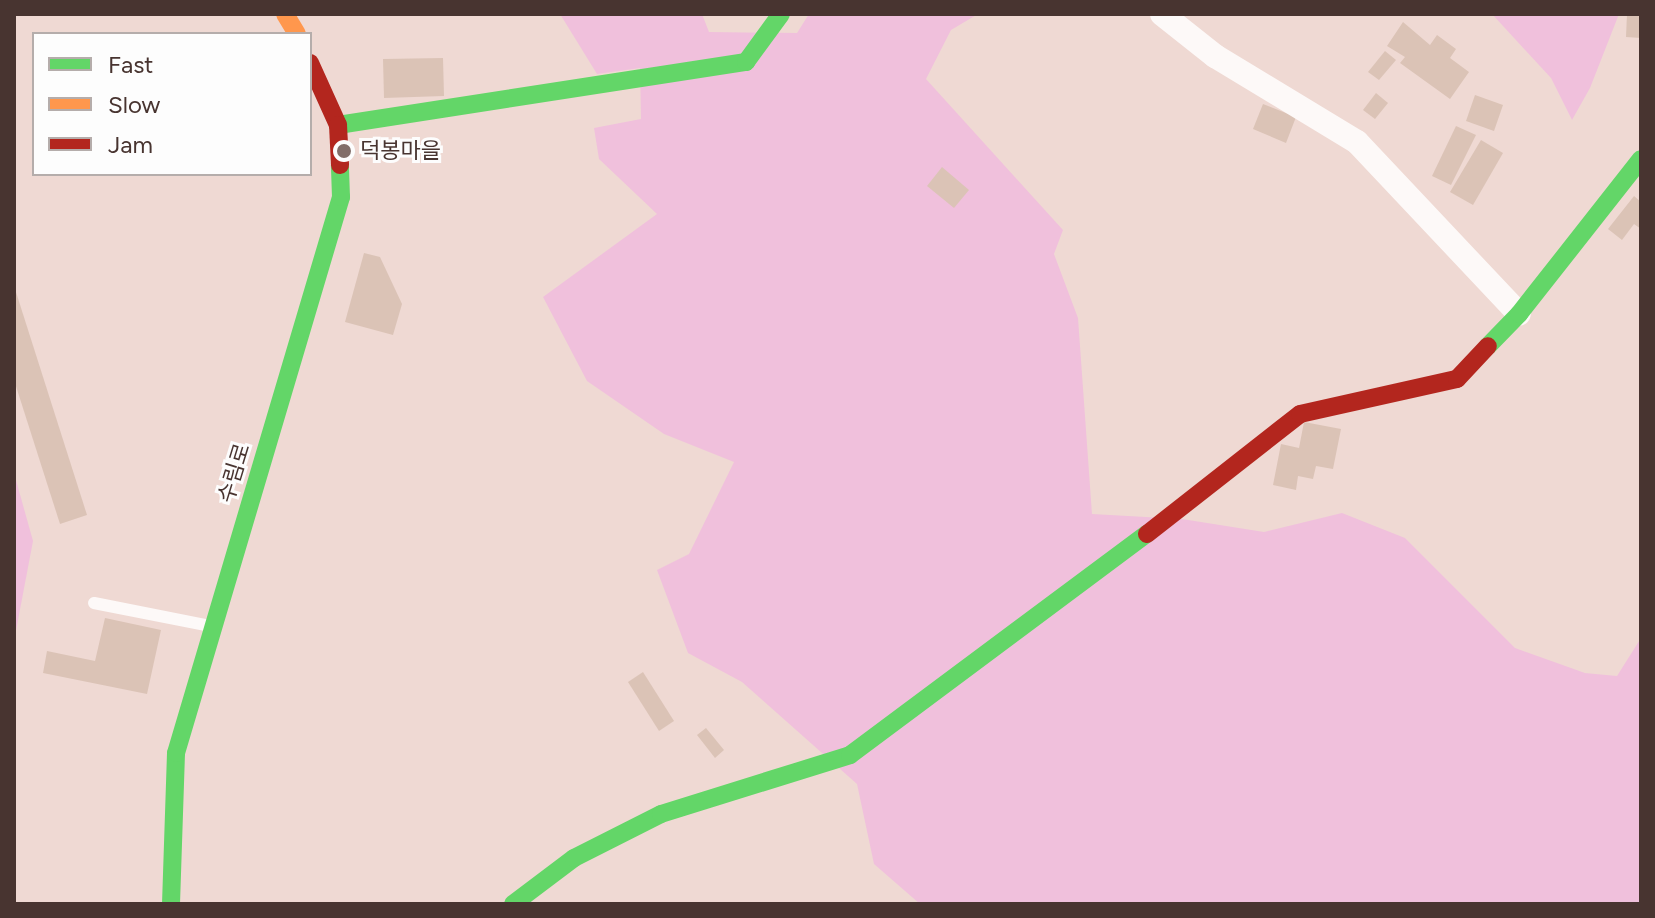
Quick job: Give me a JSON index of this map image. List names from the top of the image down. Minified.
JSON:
{"streets":{"street":["수림로"]},"places":["덕봉마을"],"legend":["Fast","Slow","Jam"]}
